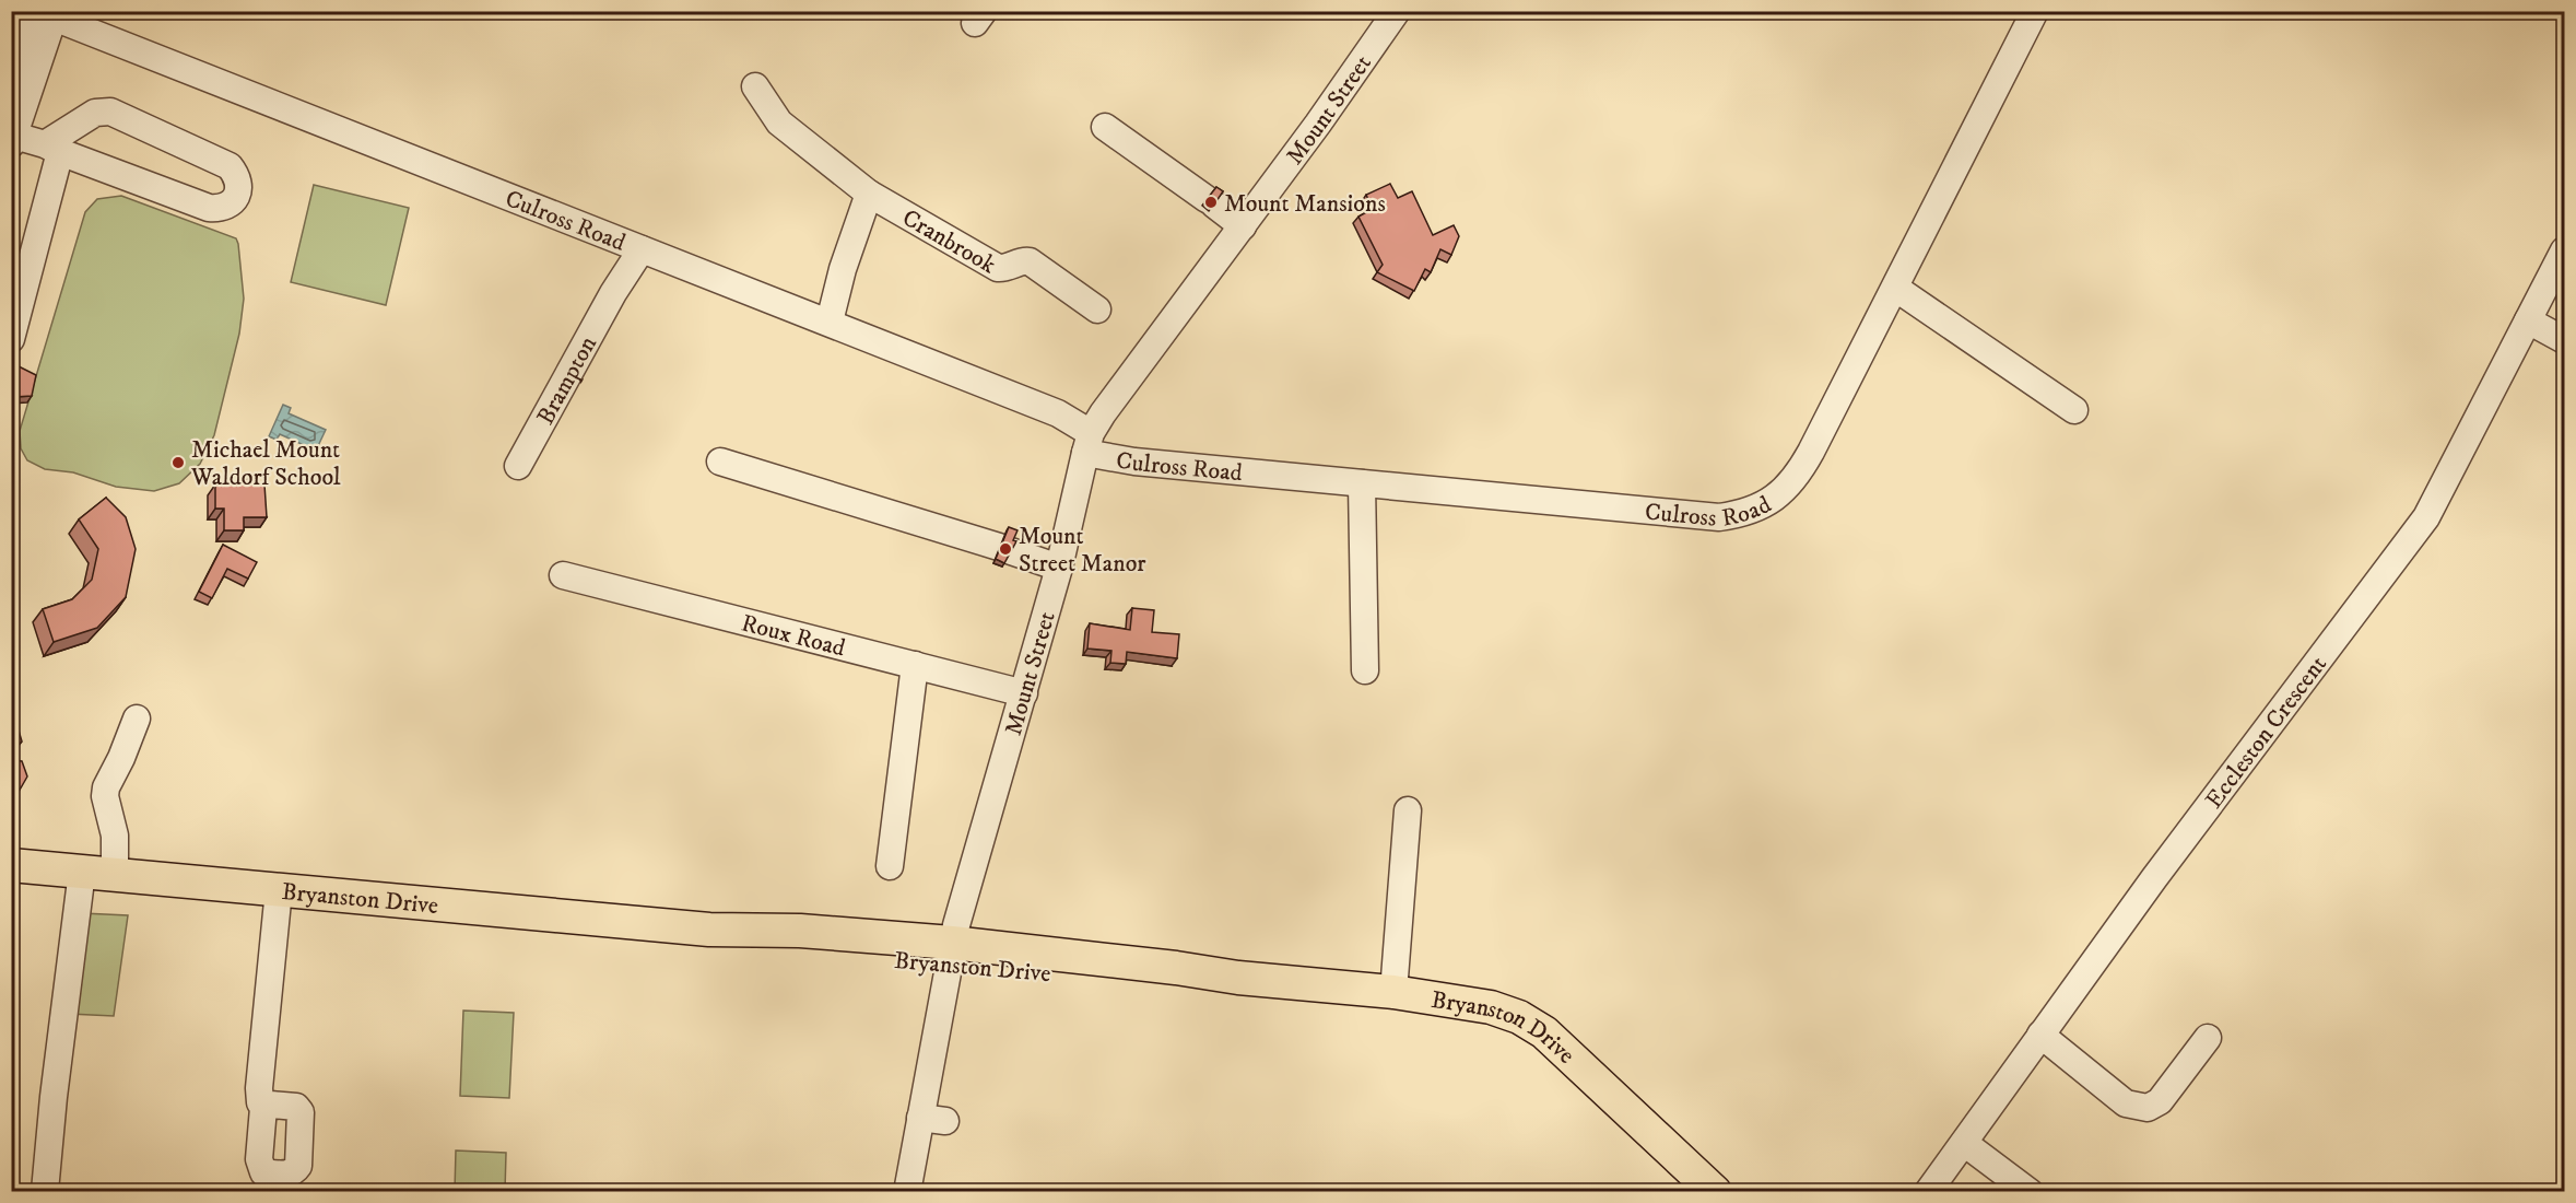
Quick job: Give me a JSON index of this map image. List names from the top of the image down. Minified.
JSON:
{"streets":{"main road":["Bryanston Drive"],"street":["Mount Street","Culross Road","Cranbrook","Brampton","Roux Road","Eccleston Crescent"]},"crossings":[["Mount Street","Culross Road"],["Mount Street","Roux Road"],["Mount Street","Bryanston Drive"],["Culross Road","Brampton"]],"places":["Mount Mansions","Michael Mount Waldorf School","Mount Street Manor"]}
